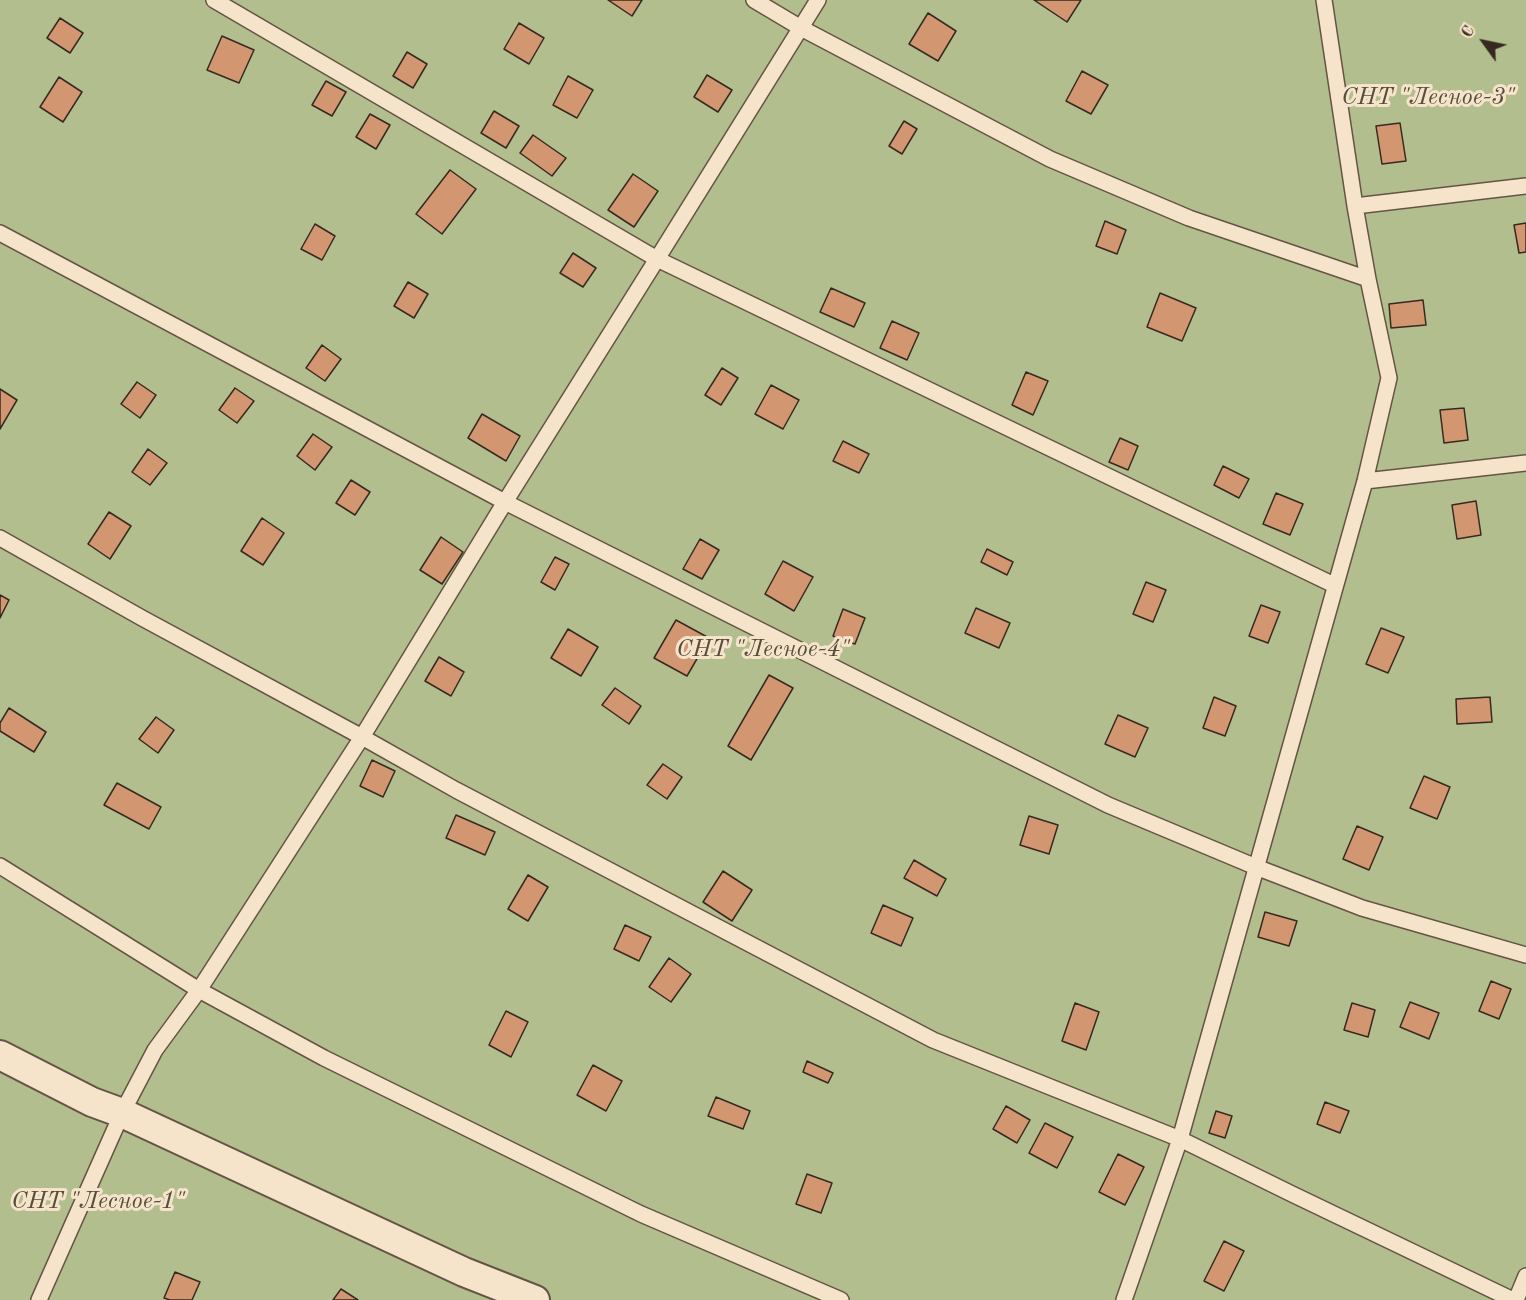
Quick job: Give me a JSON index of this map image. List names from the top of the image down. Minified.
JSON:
{"parks":["СНТ \"Лесное-3\"","СНТ \"Лесное-4\"","СНТ \"Лесное-1\""],"north":"top left"}
